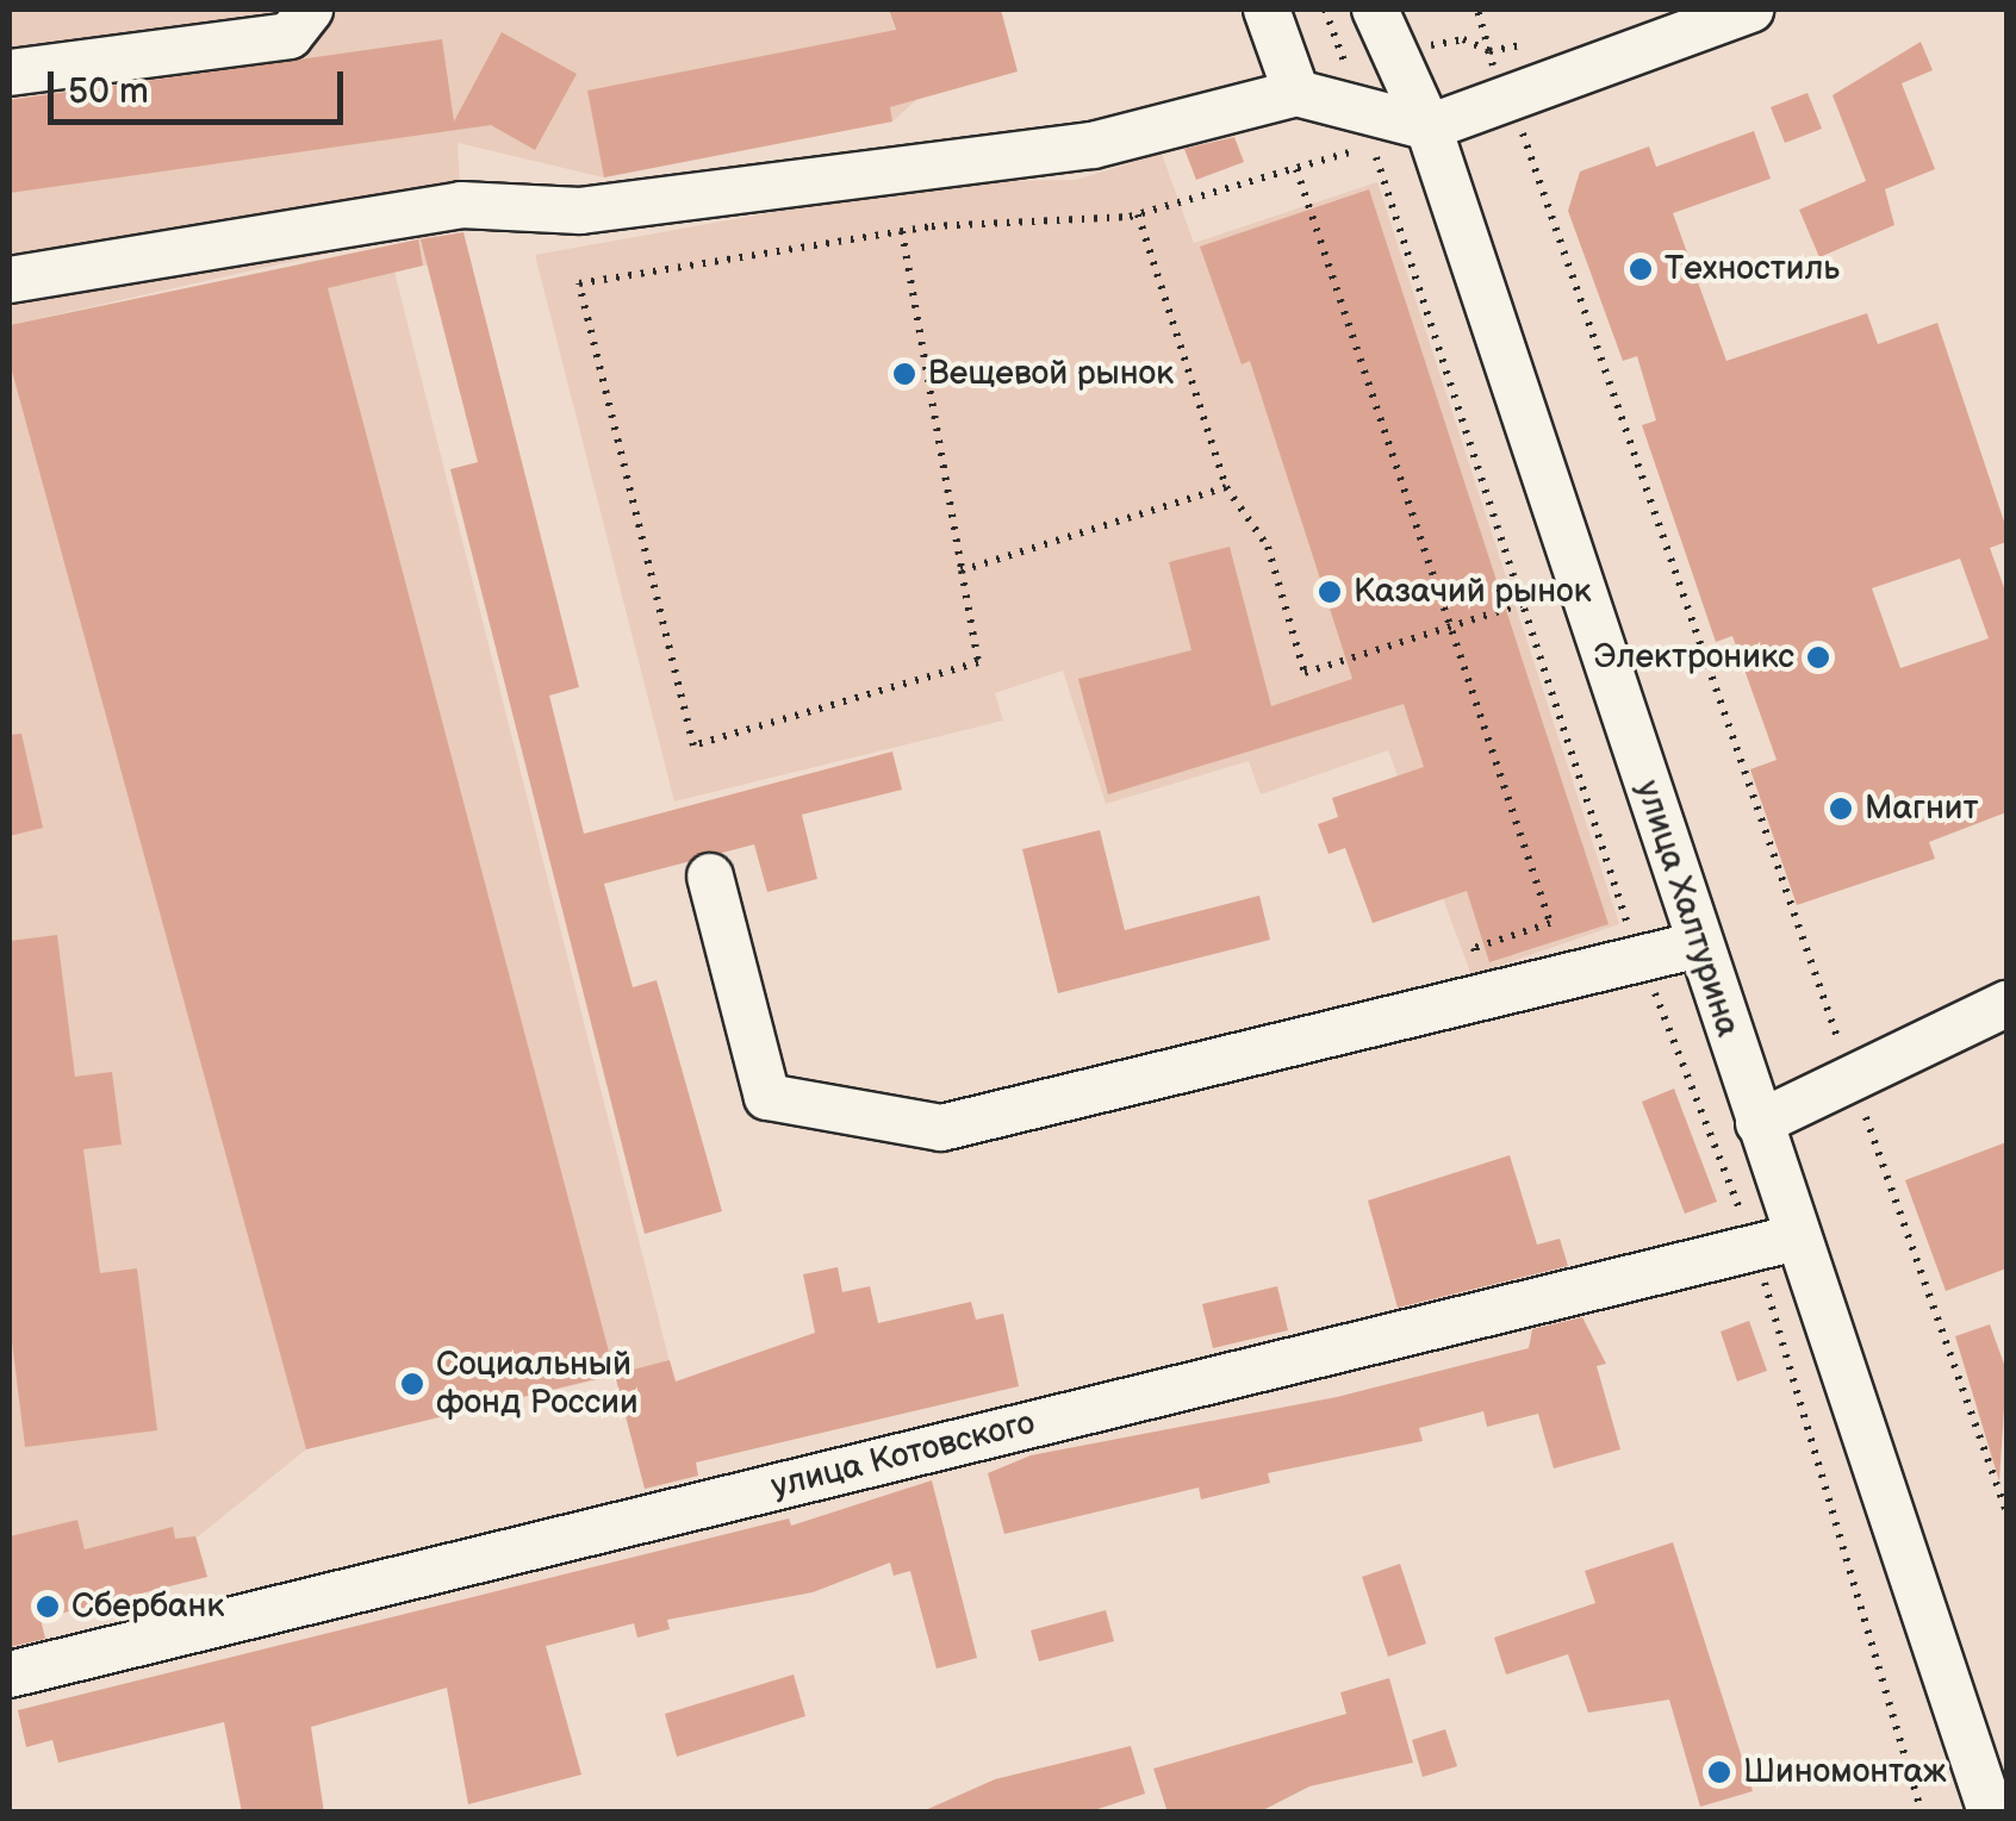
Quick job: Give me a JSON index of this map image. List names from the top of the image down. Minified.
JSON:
{"streets":{"street":["улица Халтурина","улица Котовского"]},"crossings":[["улица Халтурина","улица Котовского"]],"places":["Техностиль","Вещевой рынок","Казачий рынок","Электроникс","Магнит","Социальный фонд России","Сбербанк","Шиномонтаж"],"scale_bar":"50 m"}
